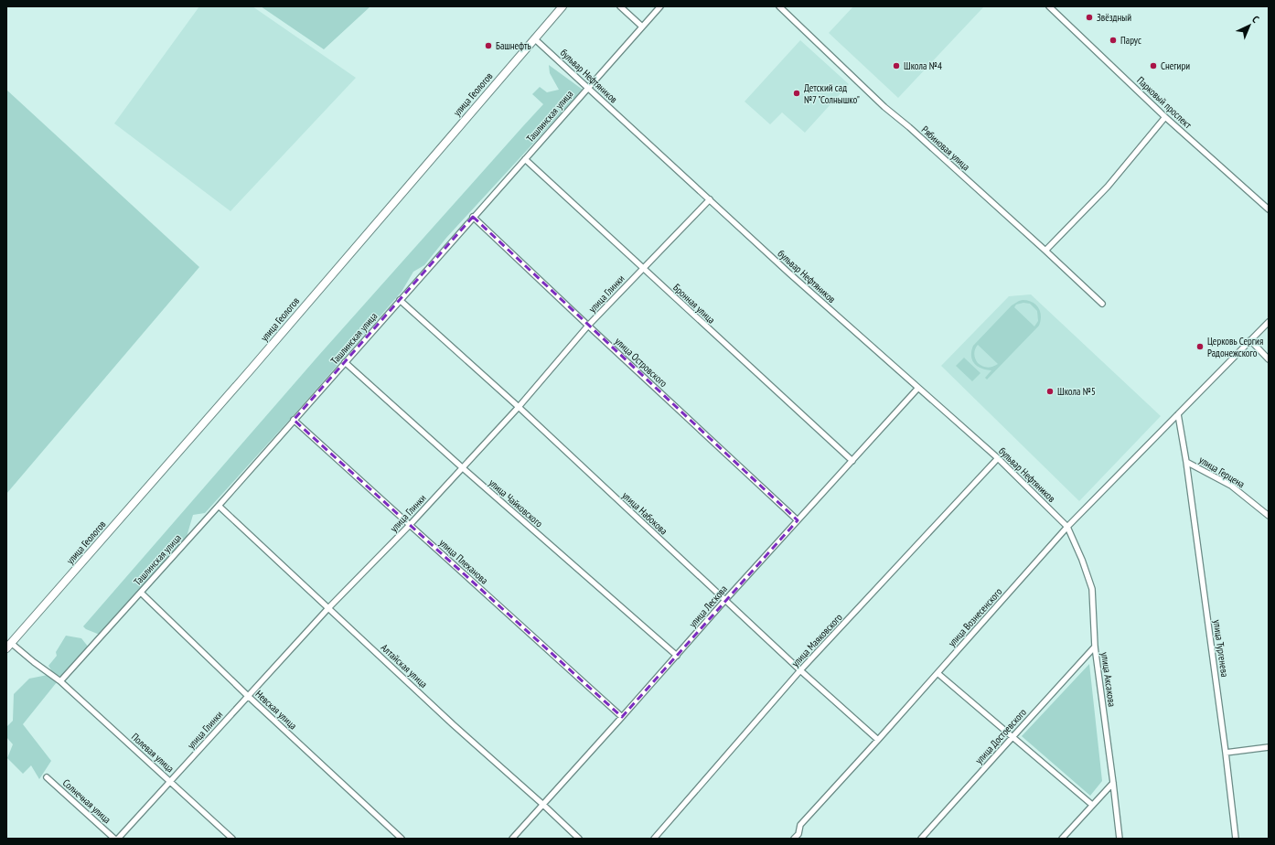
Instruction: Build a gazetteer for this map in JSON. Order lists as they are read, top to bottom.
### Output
{
  "streets": {
    "main road": ["улица Геологов"],
    "street": [
      "бульвар Нефтяников",
      "Парковый проспект",
      "Ташлинская улица",
      "Рябиновая улица",
      "улица Глинки",
      "Бронная улица",
      "улица Островского",
      "улица Герцена",
      "улица Чайковского",
      "улица Набокова",
      "улица Плеханова",
      "улица Лескова",
      "улица Вознесенского",
      "улица Маяковского",
      "улица Тургенева",
      "Алтайская улица",
      "улица Аксакова",
      "Невская улица",
      "улица Достоевского",
      "Полевая улица",
      "Солнечная улица"
    ]
  },
  "crossings": [
    ["бульвар Нефтяников", "улица Геологов"],
    ["бульвар Нефтяников", "Ташлинская улица"],
    ["бульвар Нефтяников", "улица Глинки"],
    ["бульвар Нефтяников", "улица Лескова"],
    ["бульвар Нефтяников", "улица Вознесенского"],
    ["бульвар Нефтяников", "улица Маяковского"],
    ["бульвар Нефтяников", "улица Аксакова"],
    ["улица Геологов", "Полевая улица"],
    ["Ташлинская улица", "Бронная улица"],
    ["Ташлинская улица", "улица Островского"],
    ["Ташлинская улица", "улица Чайковского"],
    ["Ташлинская улица", "улица Набокова"],
    ["Ташлинская улица", "улица Плеханова"],
    ["Ташлинская улица", "Алтайская улица"],
    ["Ташлинская улица", "Невская улица"],
    ["Ташлинская улица", "Полевая улица"],
    ["улица Глинки", "Бронная улица"],
    ["улица Глинки", "улица Островского"],
    ["улица Глинки", "улица Чайковского"],
    ["улица Глинки", "улица Набокова"],
    ["улица Глинки", "улица Плеханова"],
    ["улица Глинки", "Алтайская улица"],
    ["улица Глинки", "Невская улица"],
    ["улица Глинки", "Полевая улица"],
    ["Бронная улица", "улица Лескова"],
    ["улица Островского", "улица Лескова"],
    ["улица Герцена", "улица Вознесенского"],
    ["улица Герцена", "улица Тургенева"],
    ["улица Чайковского", "улица Лескова"],
    ["улица Набокова", "улица Лескова"],
    ["улица Набокова", "улица Вознесенского"],
    ["улица Набокова", "улица Маяковского"],
    ["улица Плеханова", "улица Лескова"],
    ["улица Лескова", "Алтайская улица"],
    ["улица Вознесенского", "улица Аксакова"],
    ["улица Аксакова", "улица Достоевского"]
  ],
  "places": [
    "Звёздный",
    "Парус",
    "Башнефть",
    "Школа №4",
    "Снегири",
    "Детский сад №7 \"Солнышко\"",
    "Церковь Сергия Радонежского",
    "Школа №5"
  ],
  "north": "top right"
}
